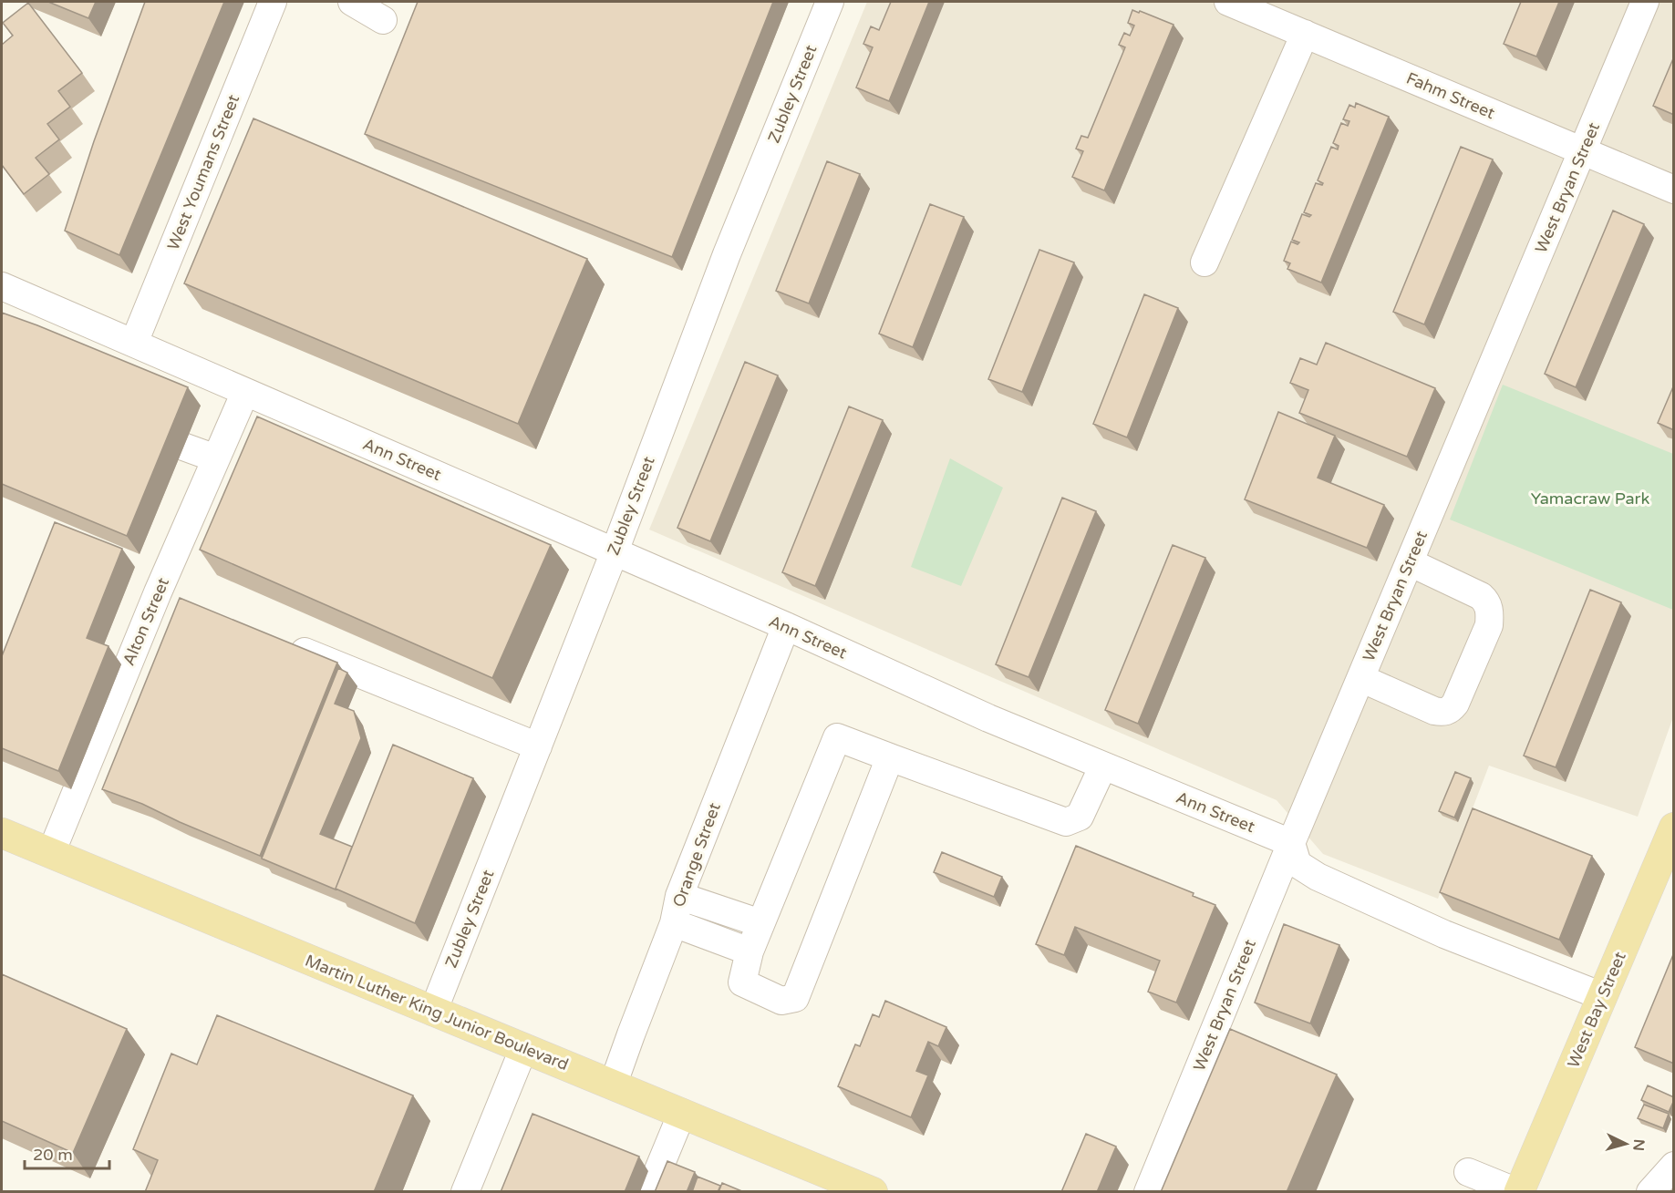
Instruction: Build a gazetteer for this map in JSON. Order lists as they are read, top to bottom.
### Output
{
  "streets": {
    "main road": ["West Bay Street", "Martin Luther King Junior Boulevard"],
    "street": [
      "Zubley Street",
      "Fahm Street",
      "West Youmans Street",
      "West Bryan Street",
      "Ann Street",
      "Alton Street",
      "Orange Street"
    ]
  },
  "crossings": [
    ["Zubley Street", "Ann Street"],
    ["Zubley Street", "Martin Luther King Junior Boulevard"],
    ["Fahm Street", "West Bryan Street"],
    ["West Youmans Street", "Ann Street"],
    ["West Bryan Street", "Ann Street"],
    ["Ann Street", "Alton Street"],
    ["Ann Street", "Orange Street"],
    ["Alton Street", "Martin Luther King Junior Boulevard"],
    ["Orange Street", "Martin Luther King Junior Boulevard"]
  ],
  "parks": ["Yamacraw Park"],
  "scale_bar": "20 m",
  "north": "right"
}
